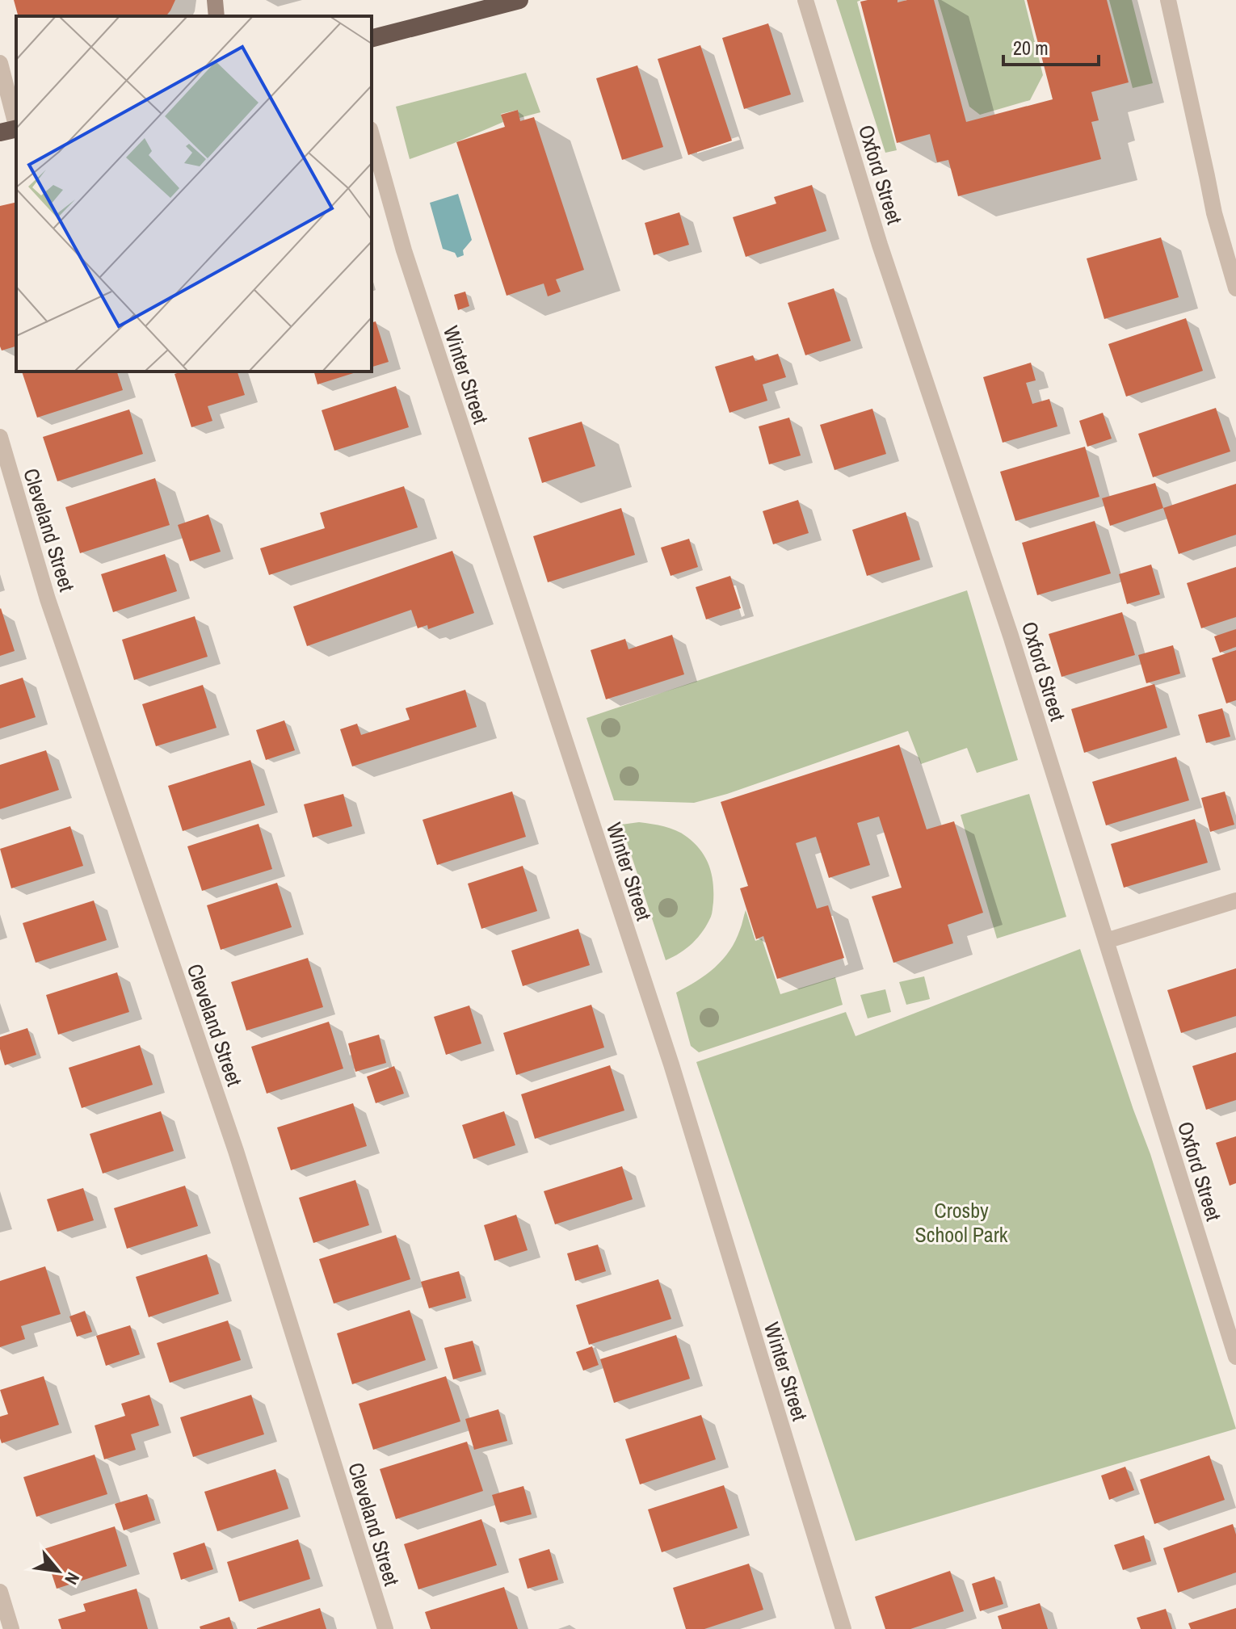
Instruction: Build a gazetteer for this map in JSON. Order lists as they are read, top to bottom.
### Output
{
  "streets": {
    "street": ["Oxford Street", "Winter Street", "Cleveland Street"]
  },
  "parks": ["Crosby School Park"],
  "scale_bar": "20 m",
  "north": "bottom right"
}
